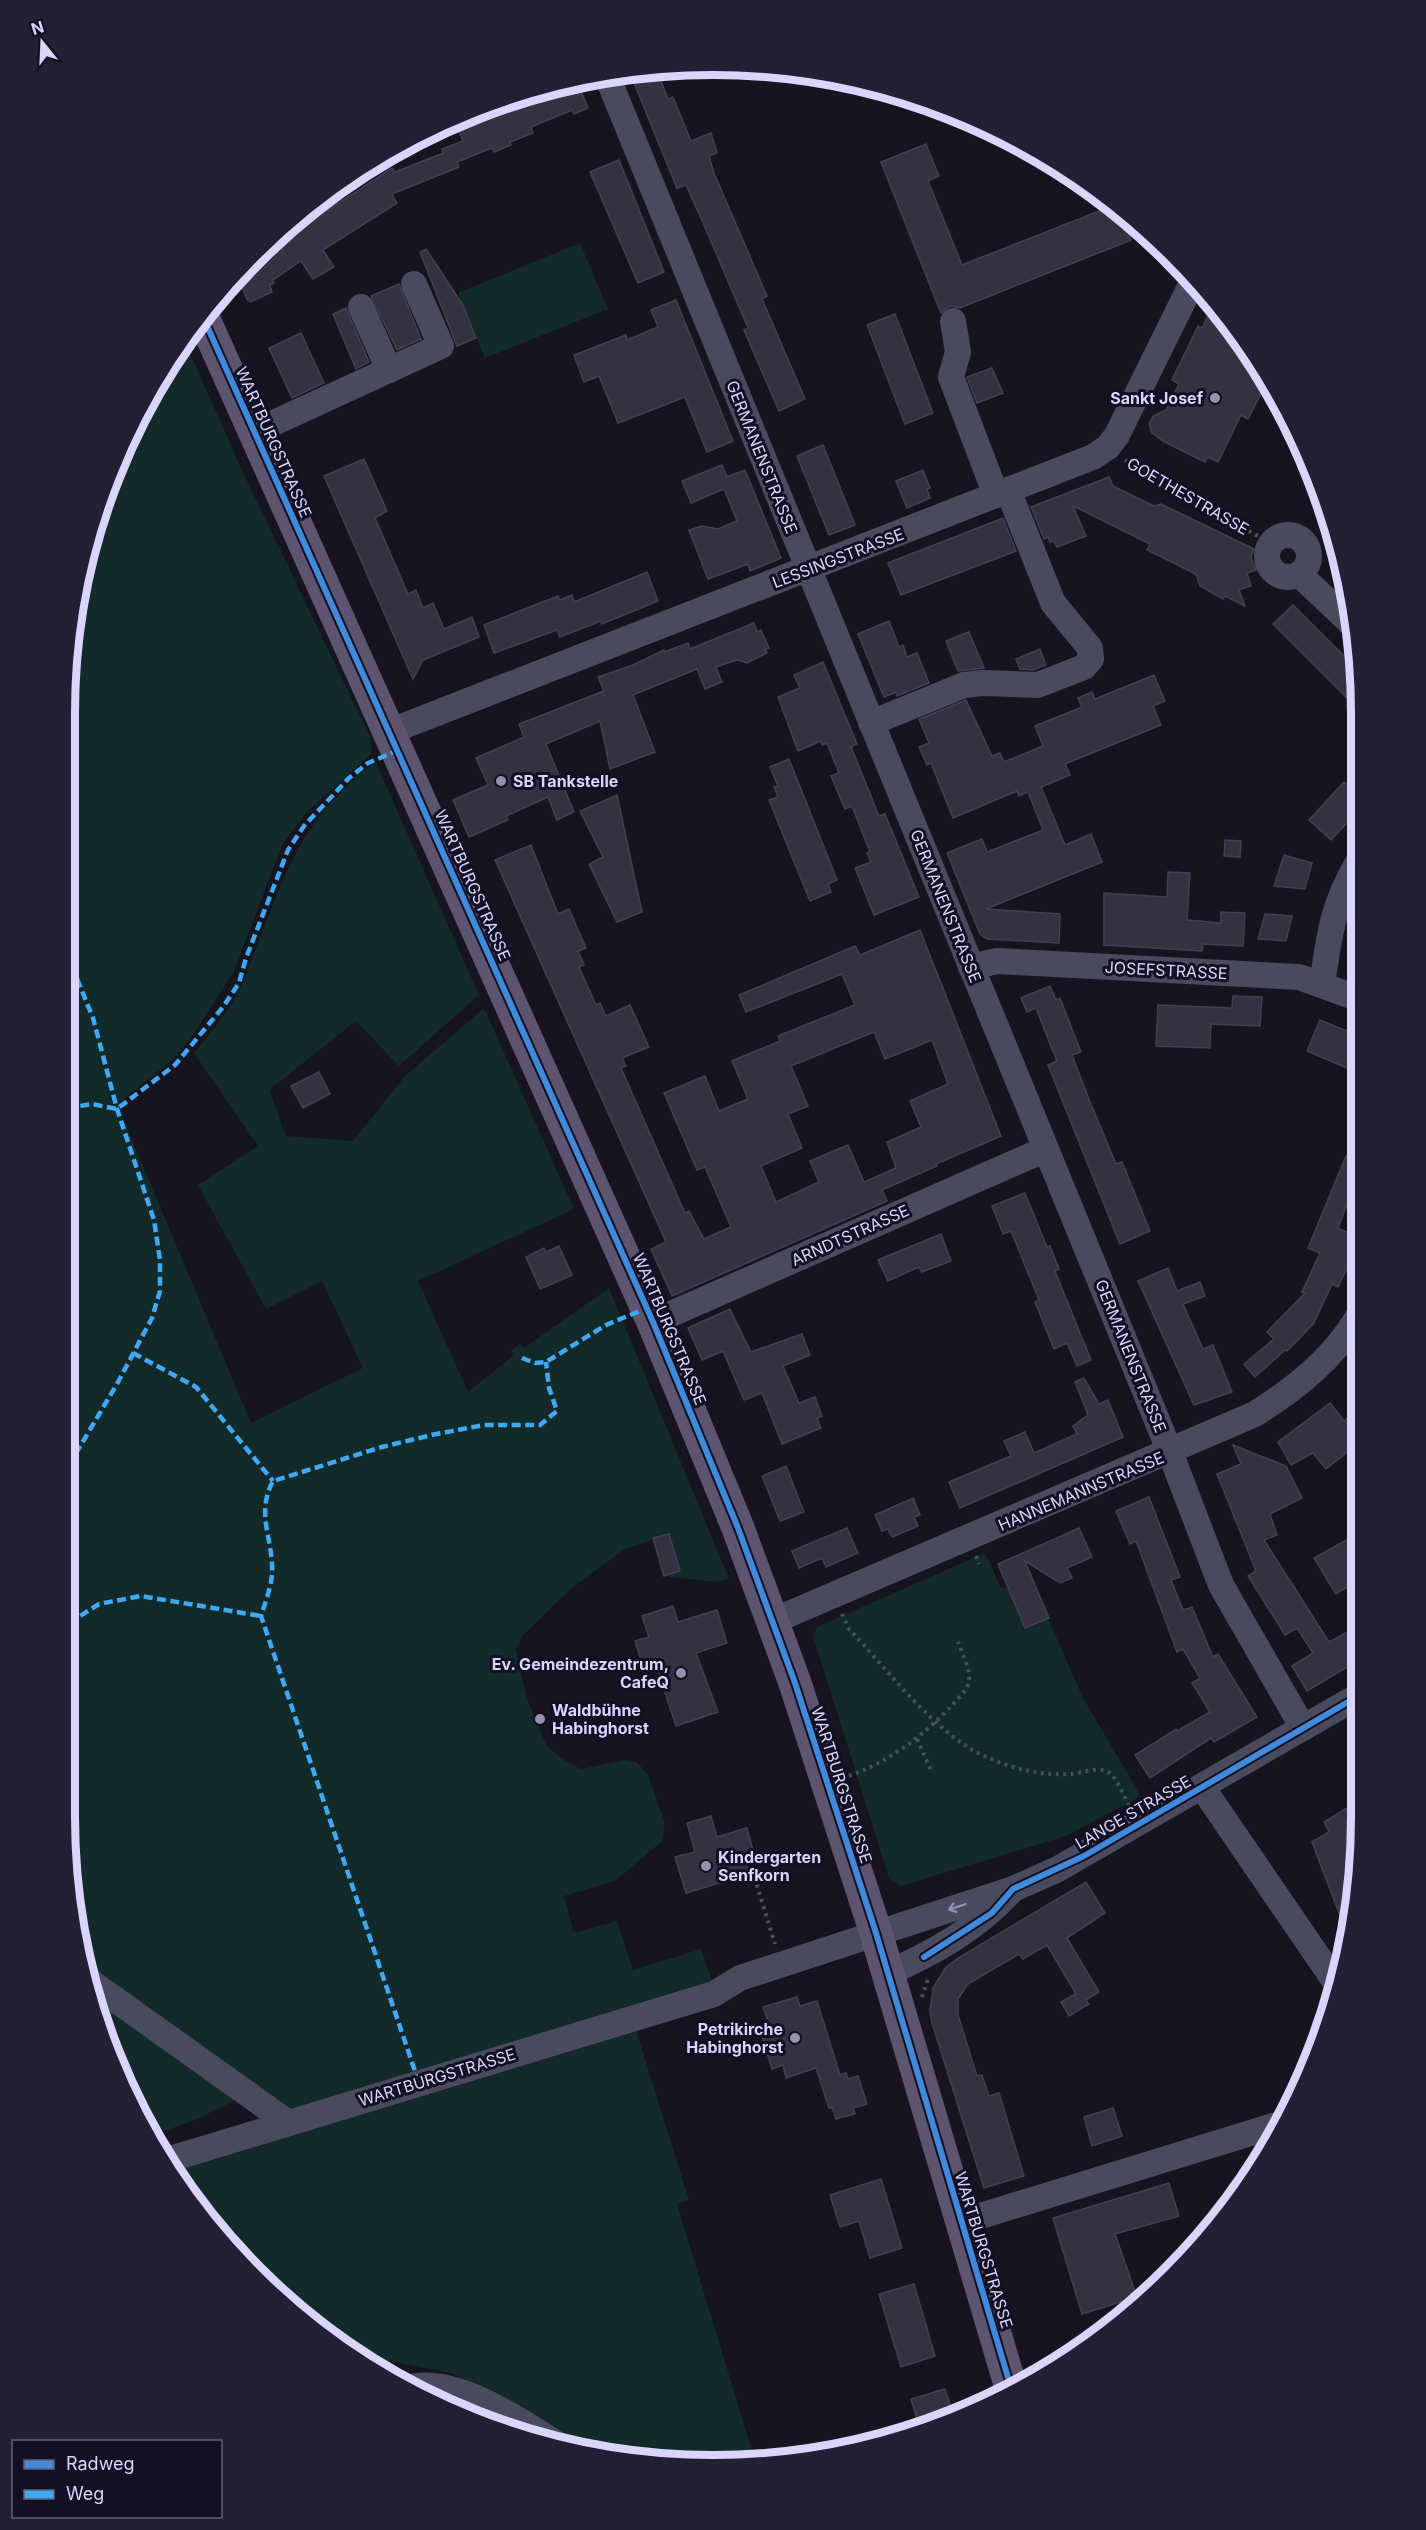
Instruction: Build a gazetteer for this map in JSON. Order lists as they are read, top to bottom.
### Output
{
  "streets": {
    "main road": ["WARTBURGSTRASSE"],
    "street": [
      "GERMANENSTRASSE",
      "LESSINGSTRASSE",
      "JOSEFSTRASSE",
      "ARNDTSTRASSE",
      "HANNEMANNSTRASSE",
      "LANGE STRASSE"
    ],
    "path": ["GOETHESTRASSE"]
  },
  "crossings": [
    ["WARTBURGSTRASSE", "LESSINGSTRASSE"],
    ["WARTBURGSTRASSE", "ARNDTSTRASSE"],
    ["WARTBURGSTRASSE", "HANNEMANNSTRASSE"],
    ["WARTBURGSTRASSE", "LANGE STRASSE"],
    ["GERMANENSTRASSE", "LESSINGSTRASSE"],
    ["GERMANENSTRASSE", "JOSEFSTRASSE"],
    ["GERMANENSTRASSE", "ARNDTSTRASSE"],
    ["GERMANENSTRASSE", "HANNEMANNSTRASSE"],
    ["GERMANENSTRASSE", "LANGE STRASSE"],
    ["GOETHESTRASSE", "LESSINGSTRASSE"]
  ],
  "places": [
    "Sankt Josef",
    "SB Tankstelle",
    "Ev. Gemeindezentrum, CafeQ",
    "Waldbühne Habinghorst",
    "Kindergarten Senfkorn",
    "Petrikirche Habinghorst"
  ],
  "legend": ["Radweg", "Weg"],
  "north": "top"
}
